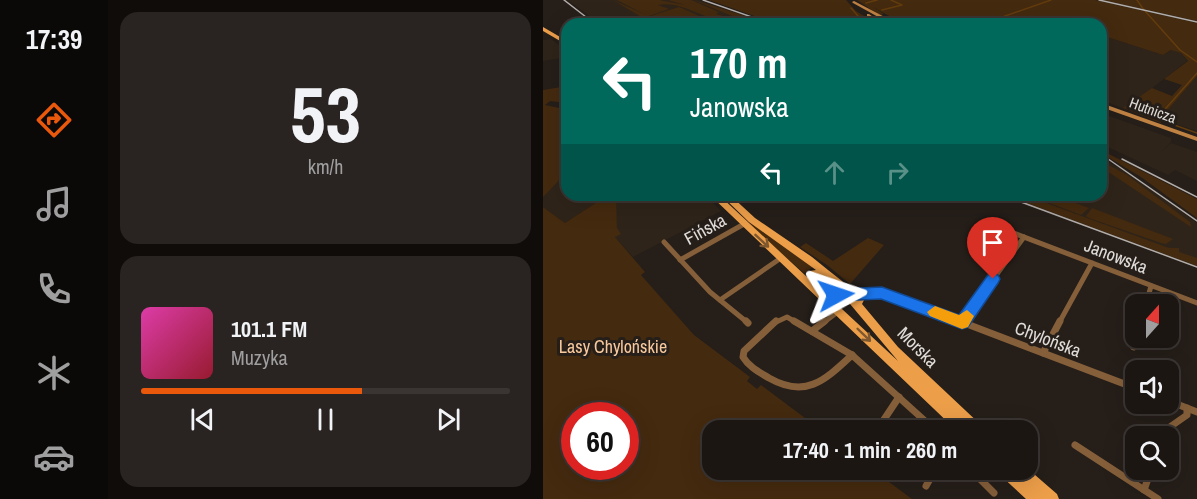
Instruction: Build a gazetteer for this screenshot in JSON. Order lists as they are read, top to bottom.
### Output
{
  "streets": {
    "main road": ["Hutnicza", "Morska"],
    "street": ["Fińska", "Janowska", "Chylońska"]
  },
  "crossings": [
    ["Fińska", "Morska"],
    ["Chylońska", "Morska"]
  ],
  "parks": ["Lasy Chylońskie"],
  "north": "top",
  "page": {
    "tabs": "17:39",
    "tile": ["53", "km/h"],
    "turn": ["170 m", "Janowska"],
    "song": ["101.1 FM", "Muzyka"],
    "limit": "60",
    "trip": "17:40 · 1 min · 260 m"
  }
}
